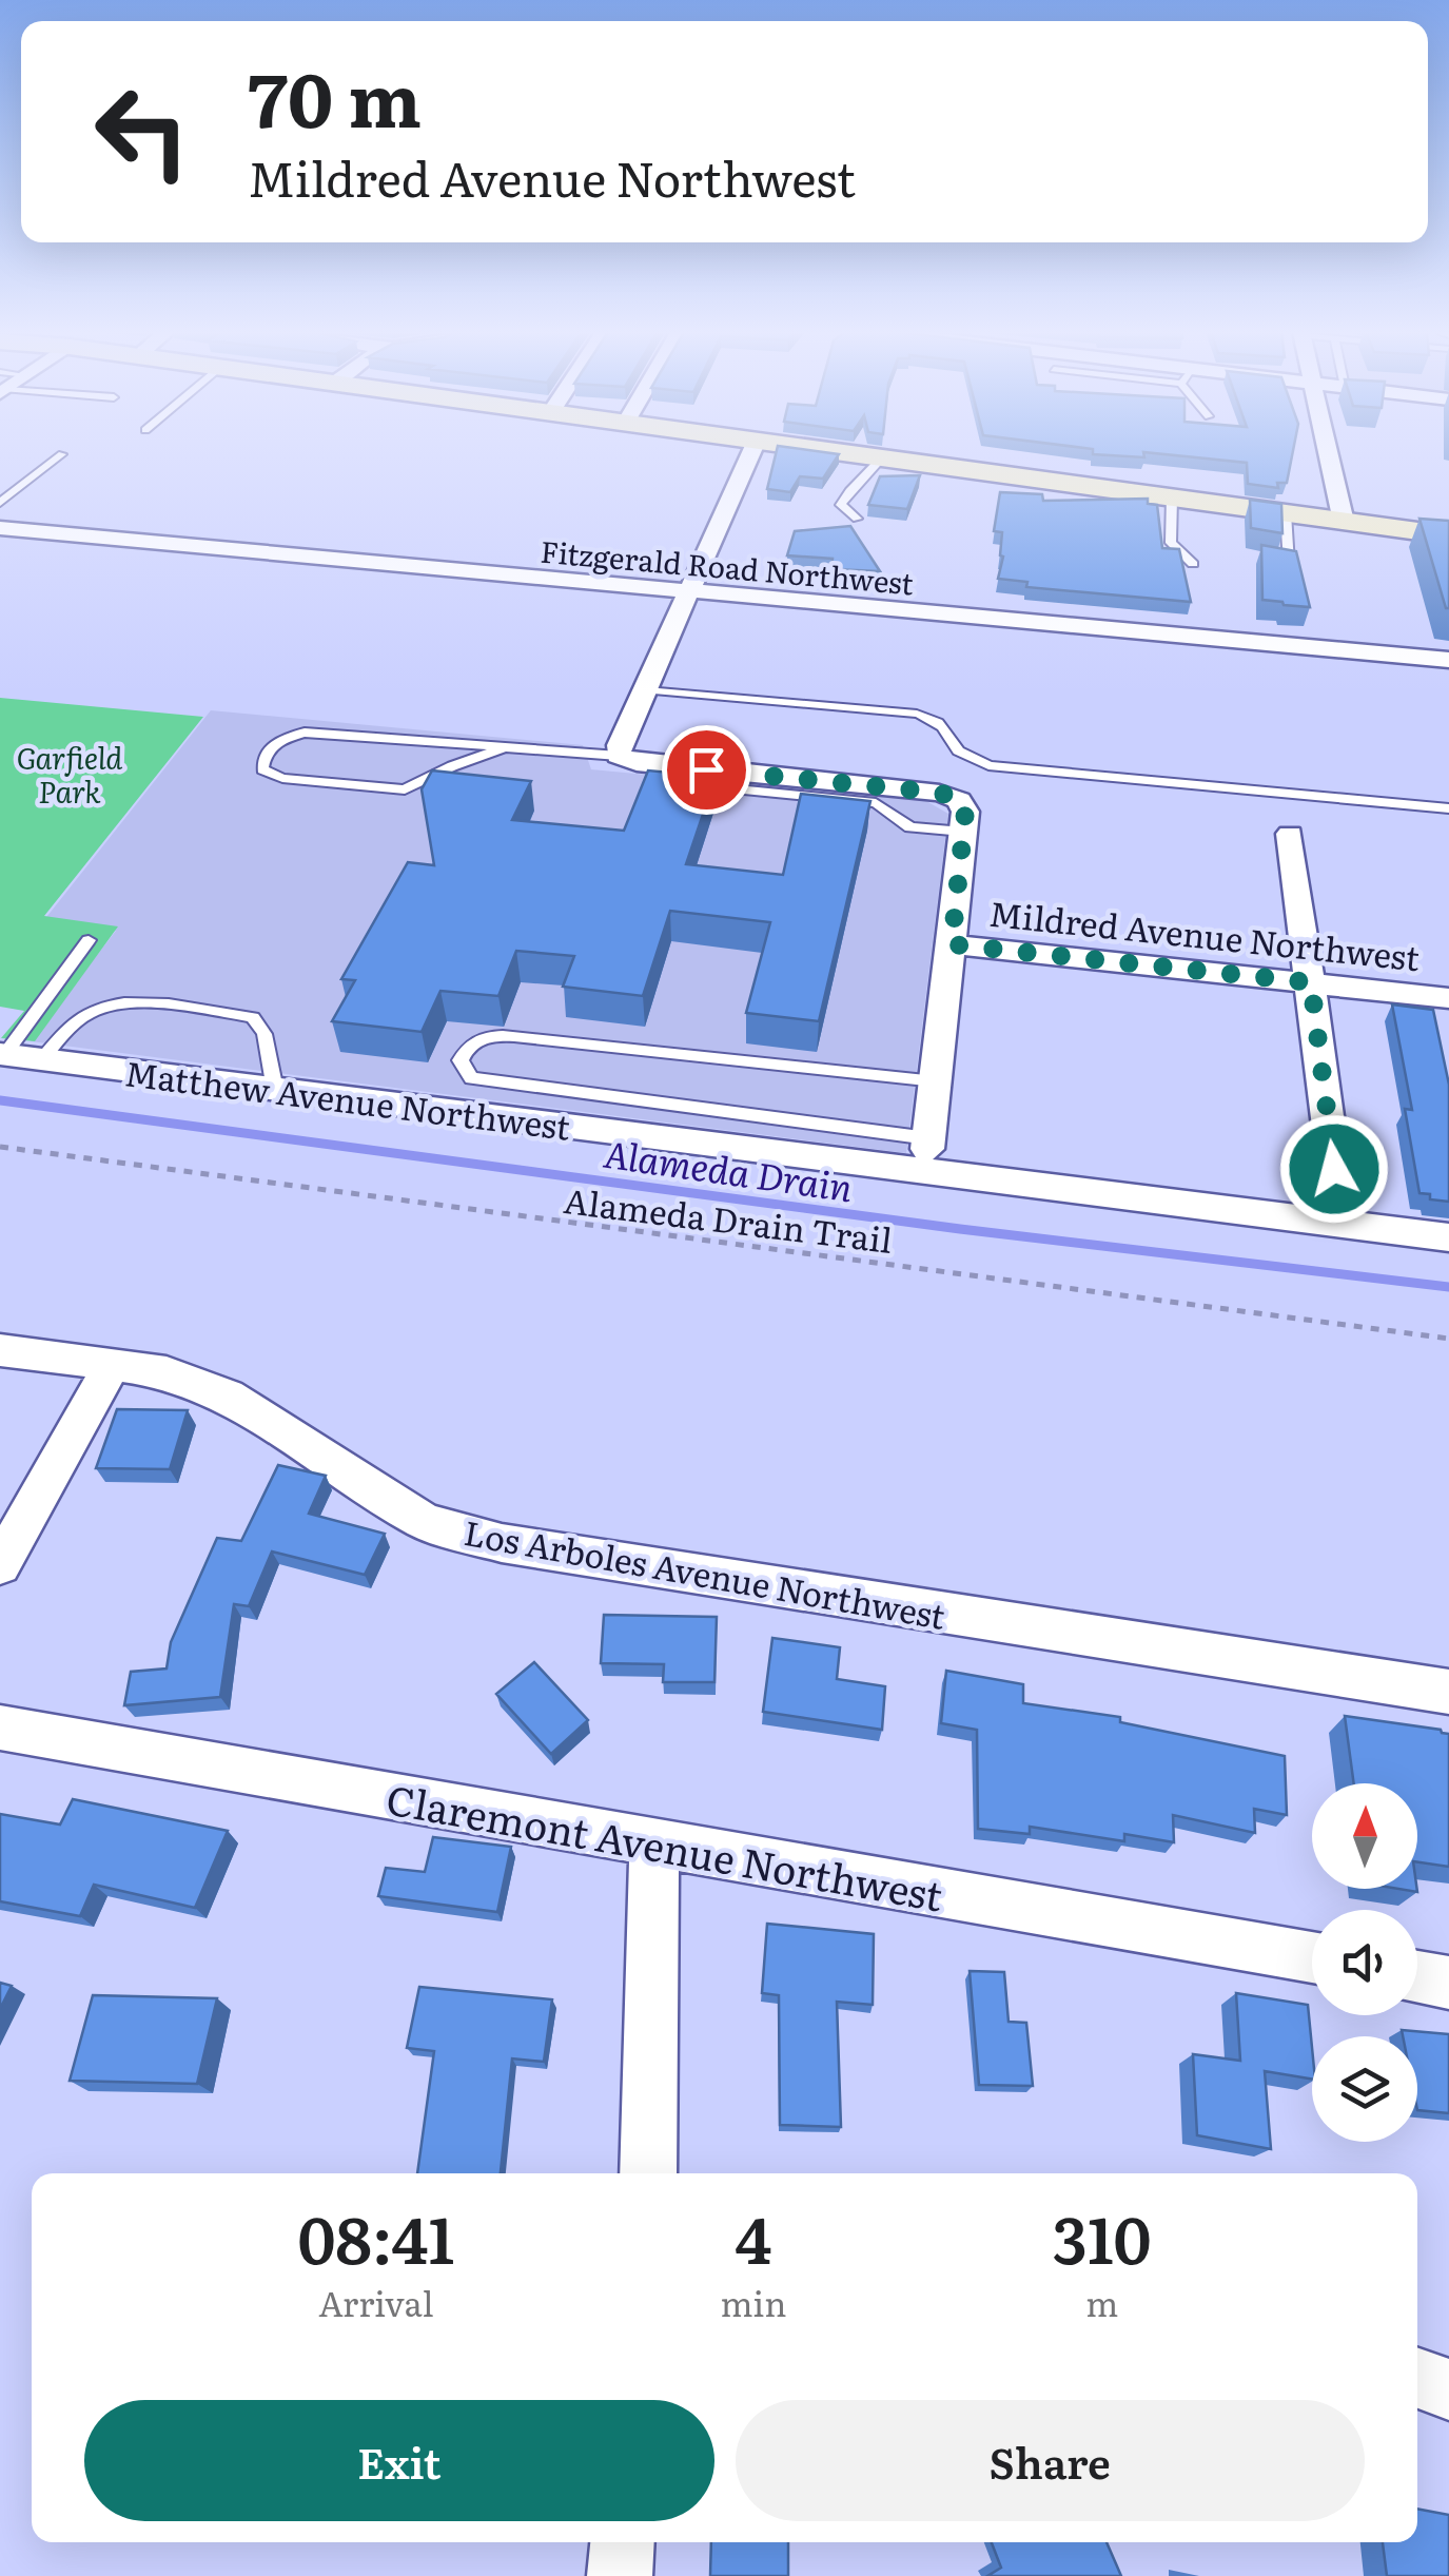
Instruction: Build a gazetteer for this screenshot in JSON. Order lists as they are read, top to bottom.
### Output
{
  "streets": {
    "street": [
      "Fitzgerald Road Northwest",
      "Mildred Avenue Northwest",
      "Matthew Avenue Northwest",
      "Los Arboles Avenue Northwest",
      "Claremont Avenue Northwest"
    ],
    "path": ["Alameda Drain Trail"]
  },
  "water": ["Alameda Drain"],
  "parks": ["Garfield Park"],
  "north": "top",
  "page": {
    "turn": ["70 m", "Mildred Avenue Northwest"],
    "eta": [
      "08:41",
      "Arrival",
      "4",
      "min",
      "310",
      "m"
    ],
    "buttons": ["Exit", "Share"]
  }
}
